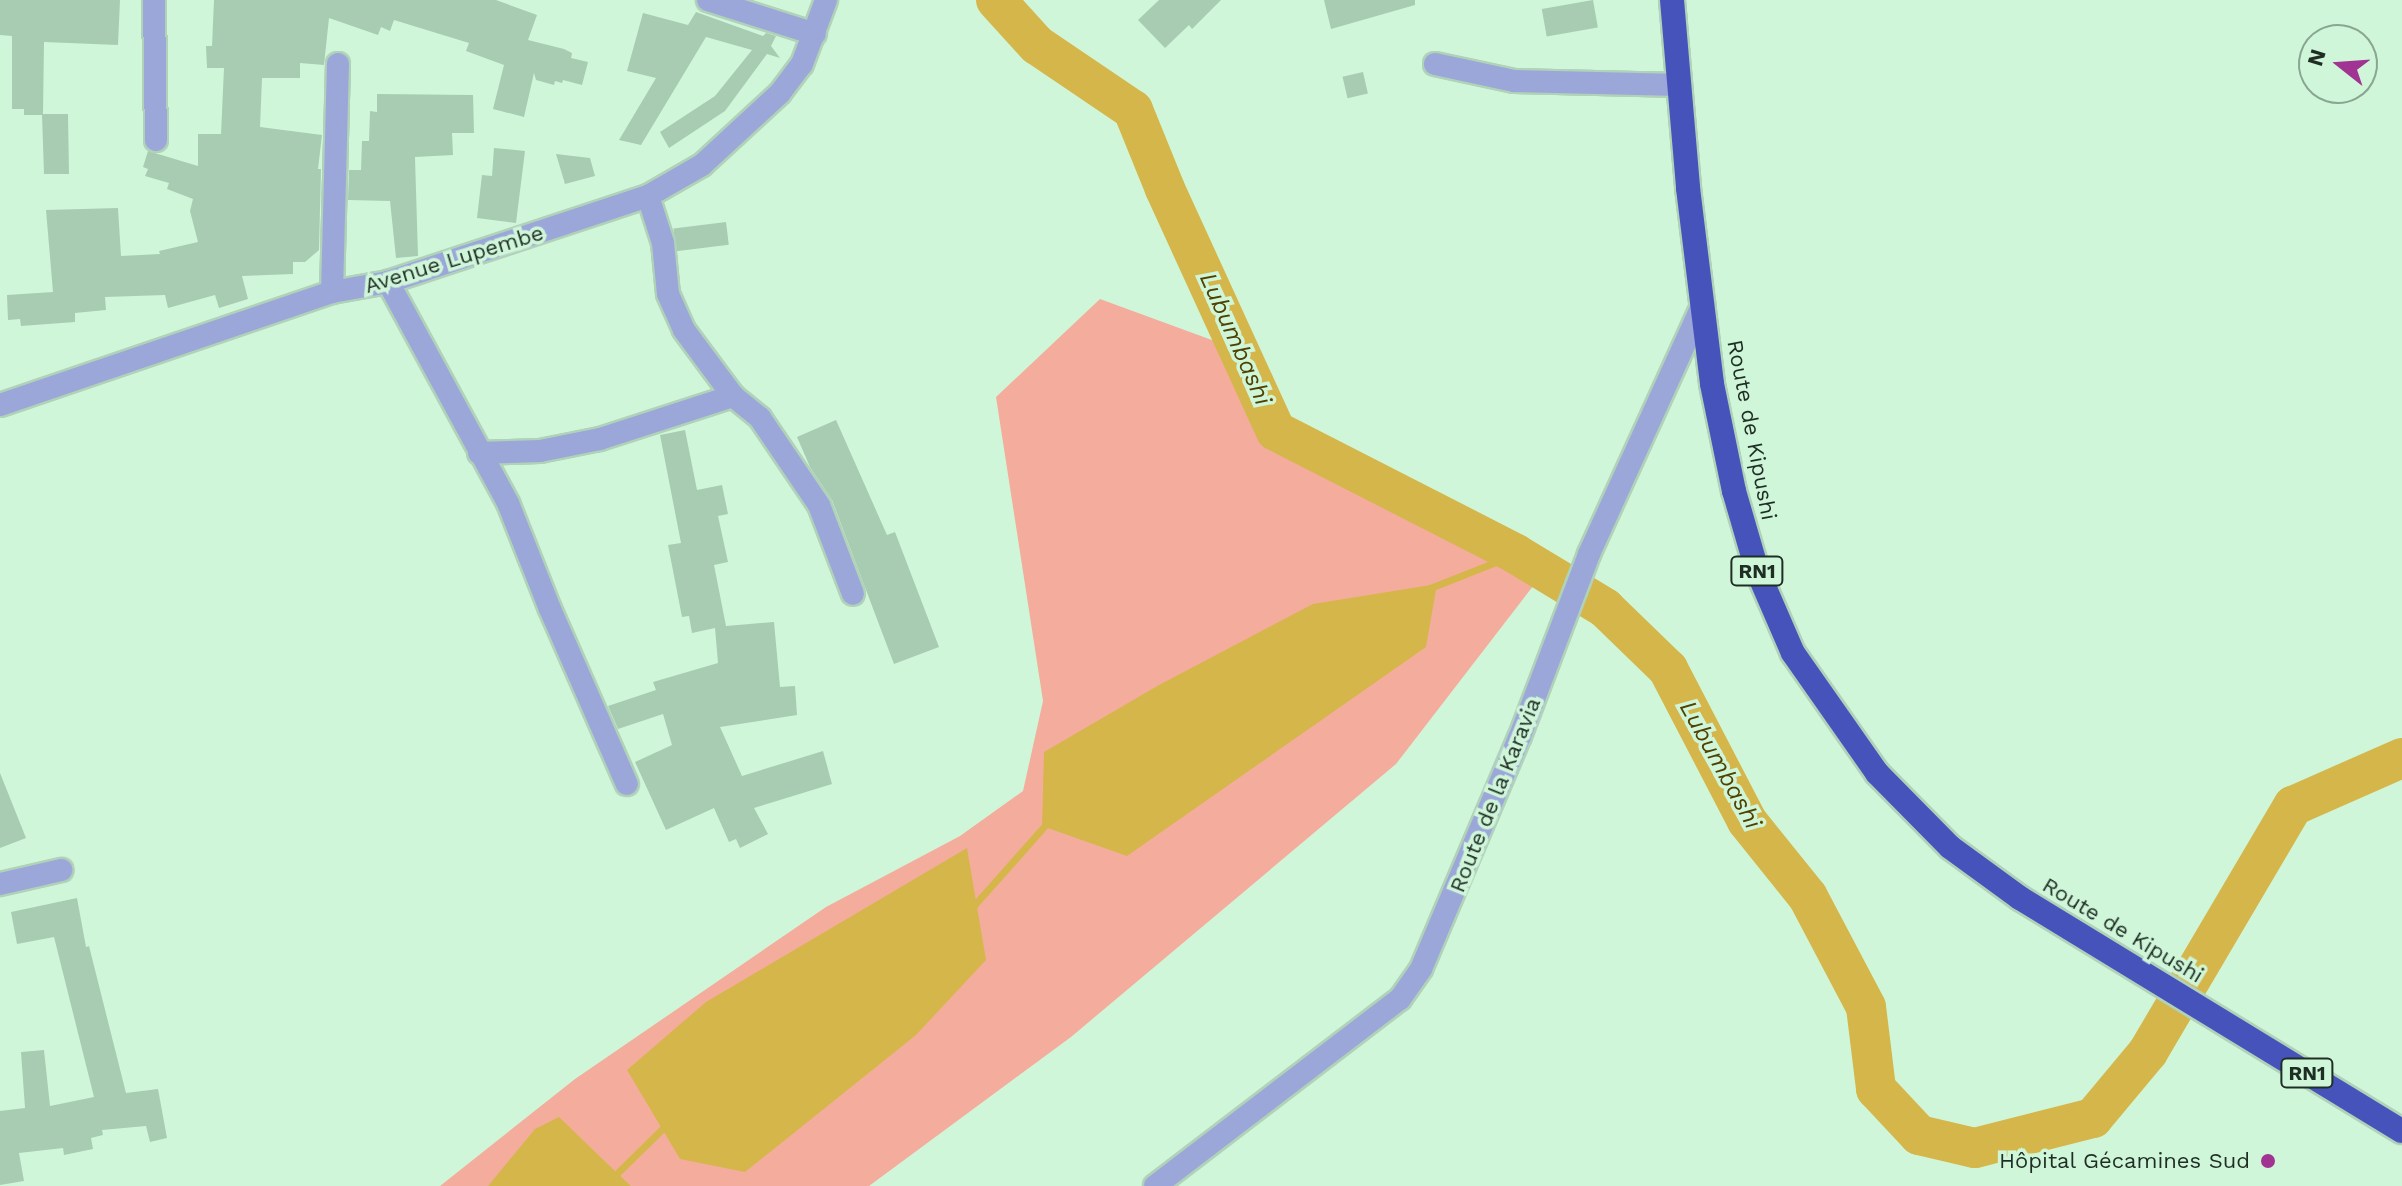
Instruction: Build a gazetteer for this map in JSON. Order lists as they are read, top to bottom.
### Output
{
  "streets": {
    "highway": ["Route de Kipushi", "RN1"],
    "street": ["Avenue Lupembe", "Route de la Karavia"]
  },
  "crossings": [
    ["Route de Kipushi", "Route de la Karavia"]
  ],
  "water": ["Lubumbashi"],
  "places": ["Hôpital Gécamines Sud"],
  "north": "left"
}
